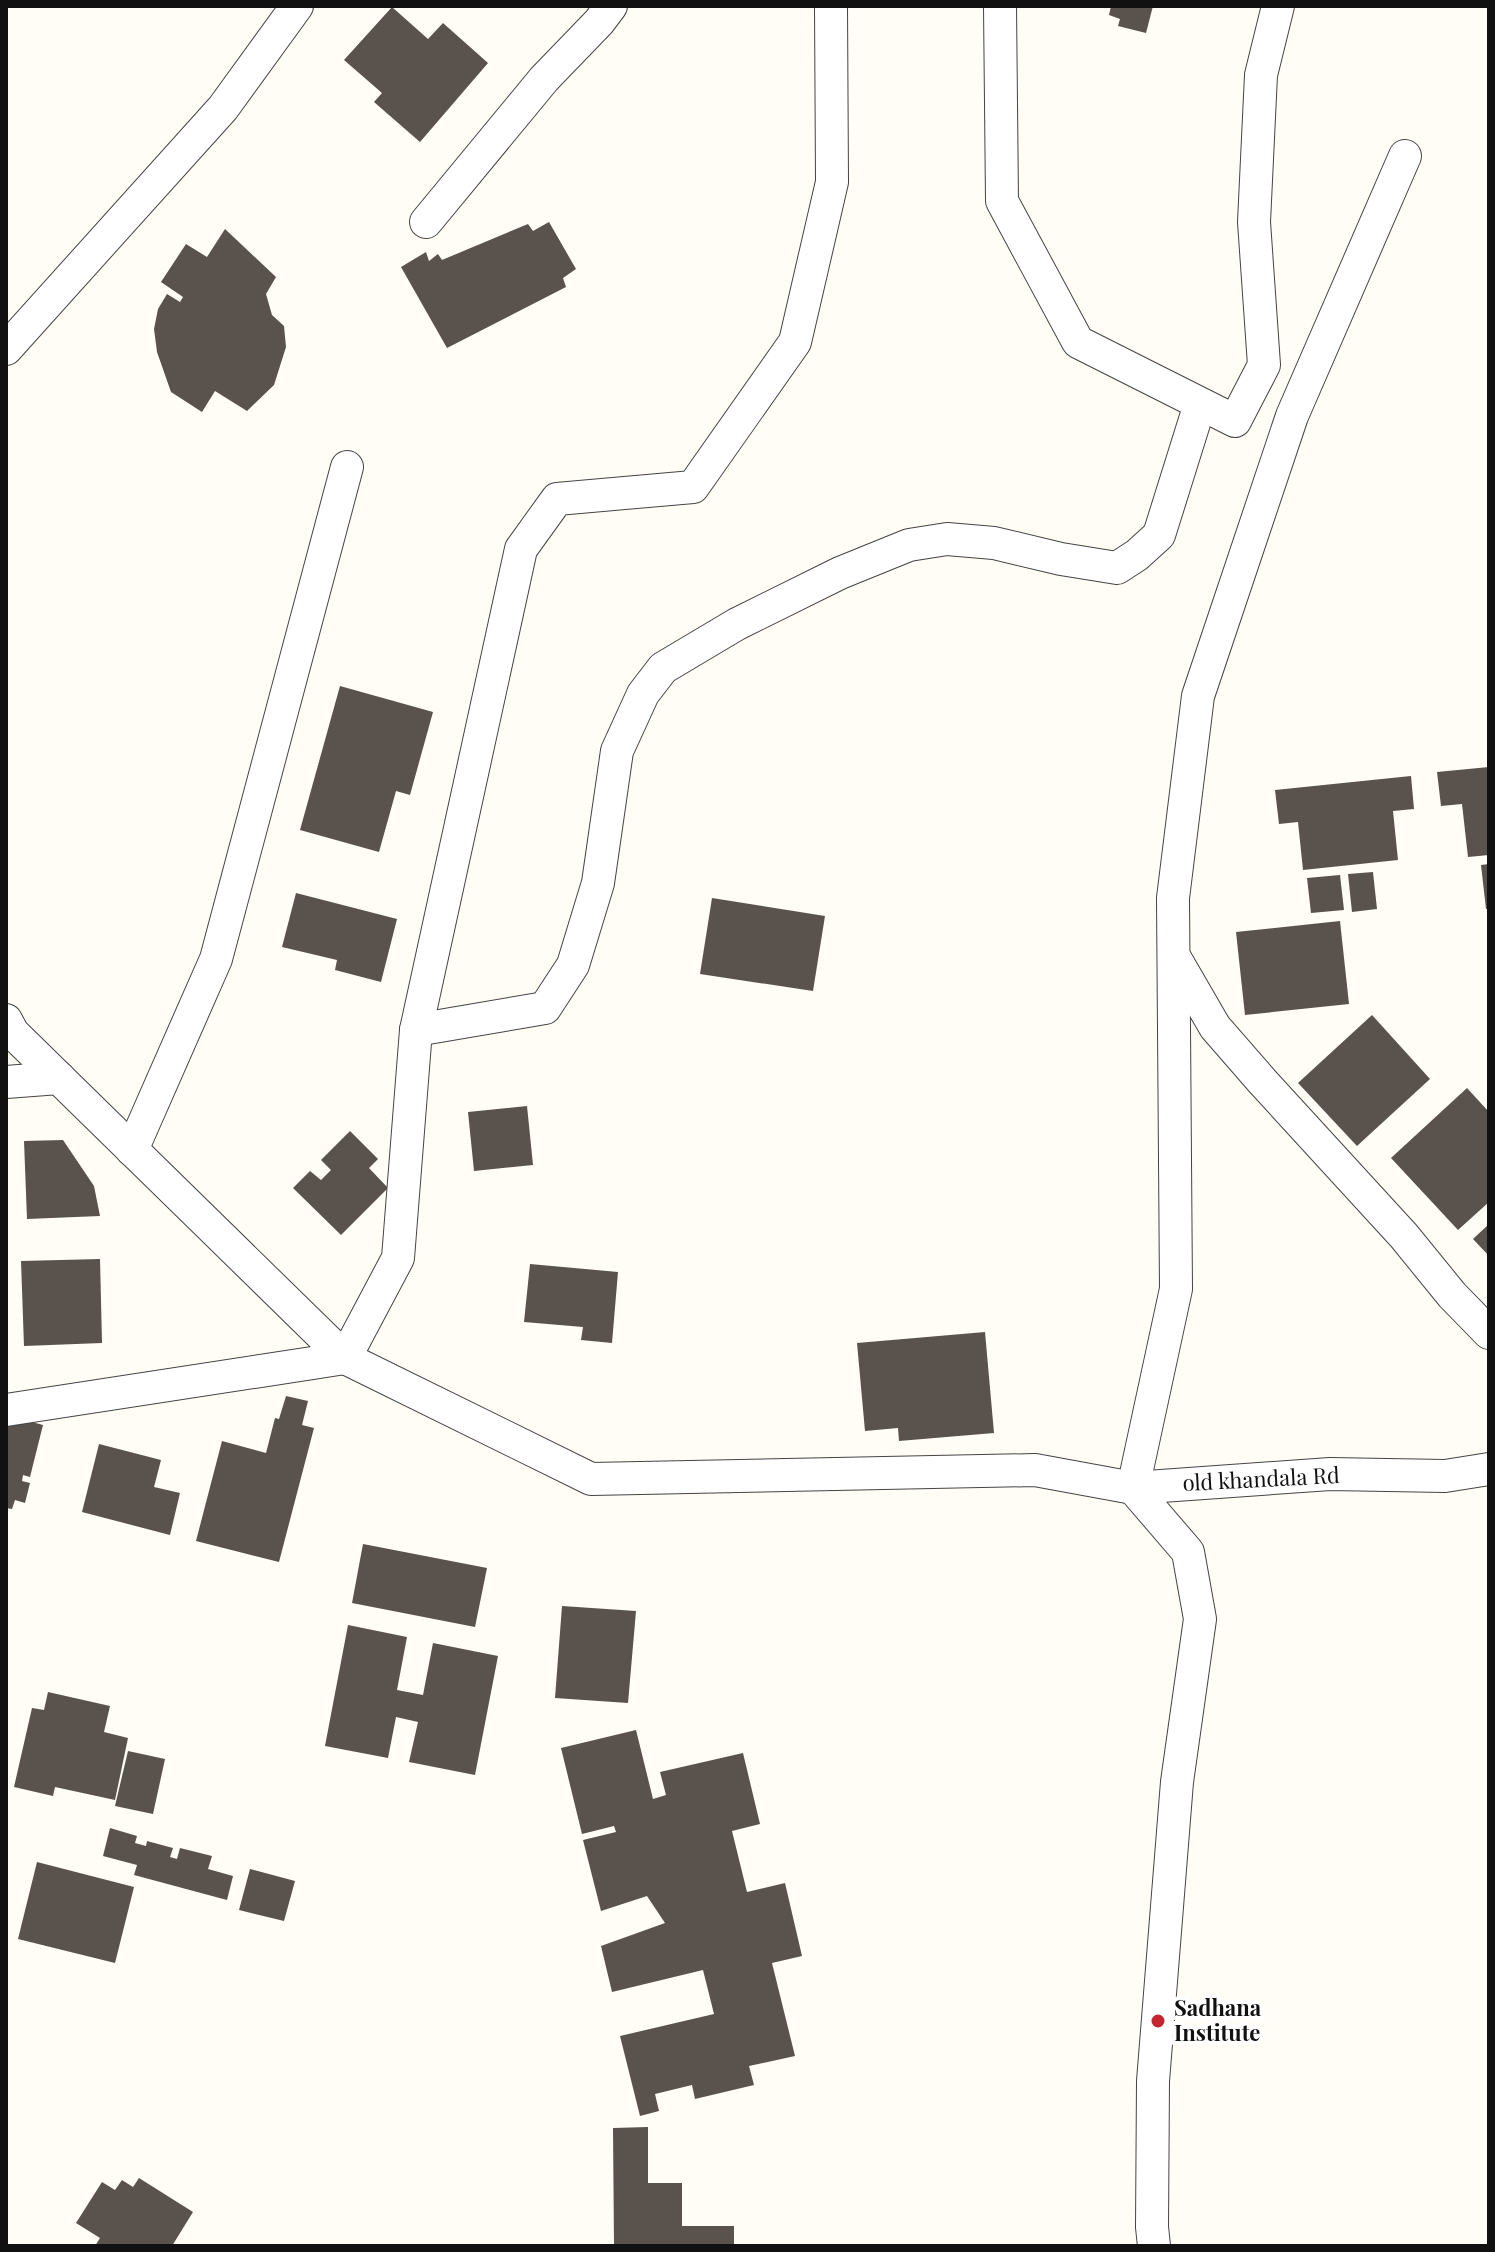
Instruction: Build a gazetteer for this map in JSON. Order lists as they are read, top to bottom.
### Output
{
  "streets": {
    "street": ["old khandala Rd"]
  },
  "places": ["Sadhana Institute"]
}
